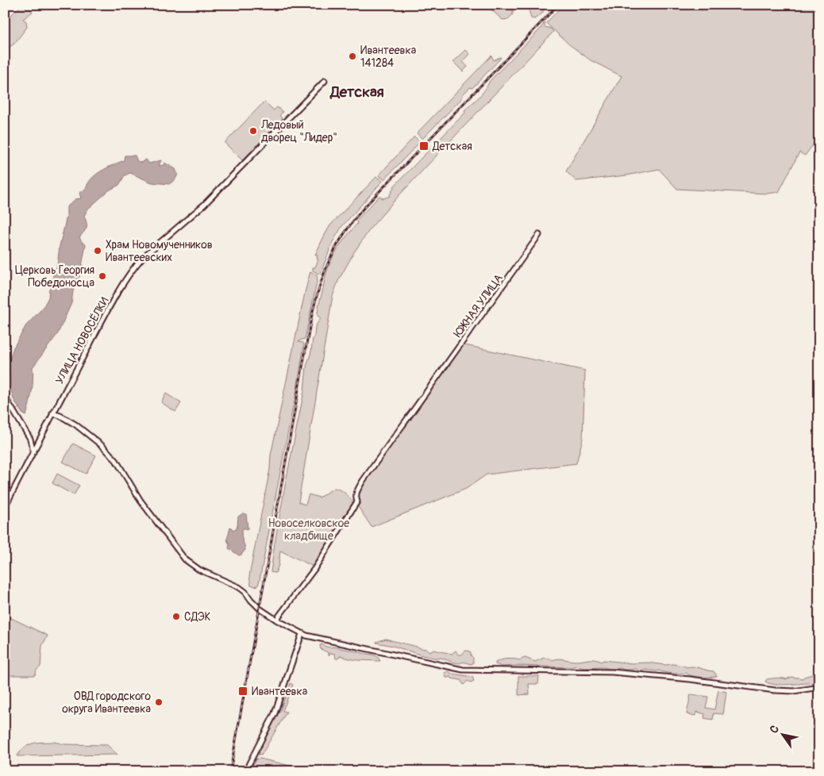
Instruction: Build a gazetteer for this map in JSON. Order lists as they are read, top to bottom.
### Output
{
  "streets": {
    "street": ["ЮЖНАЯ УЛИЦА", "УЛИЦА НОВОСЁЛКИ"]
  },
  "districts": ["Детская"],
  "parks": ["Новоселковское кладбище"],
  "places": {
    "other": [
      "Ивантеевка 141284",
      "Ледовый дворец \"Лидер\"",
      "Храм Новомученников Ивантеевских",
      "Церковь Георгия Победоносца",
      "СДЭК",
      "ОВД городского округа Ивантеевка"
    ],
    "transit": ["Детская", "Ивантеевка"]
  },
  "north": "top left"
}
